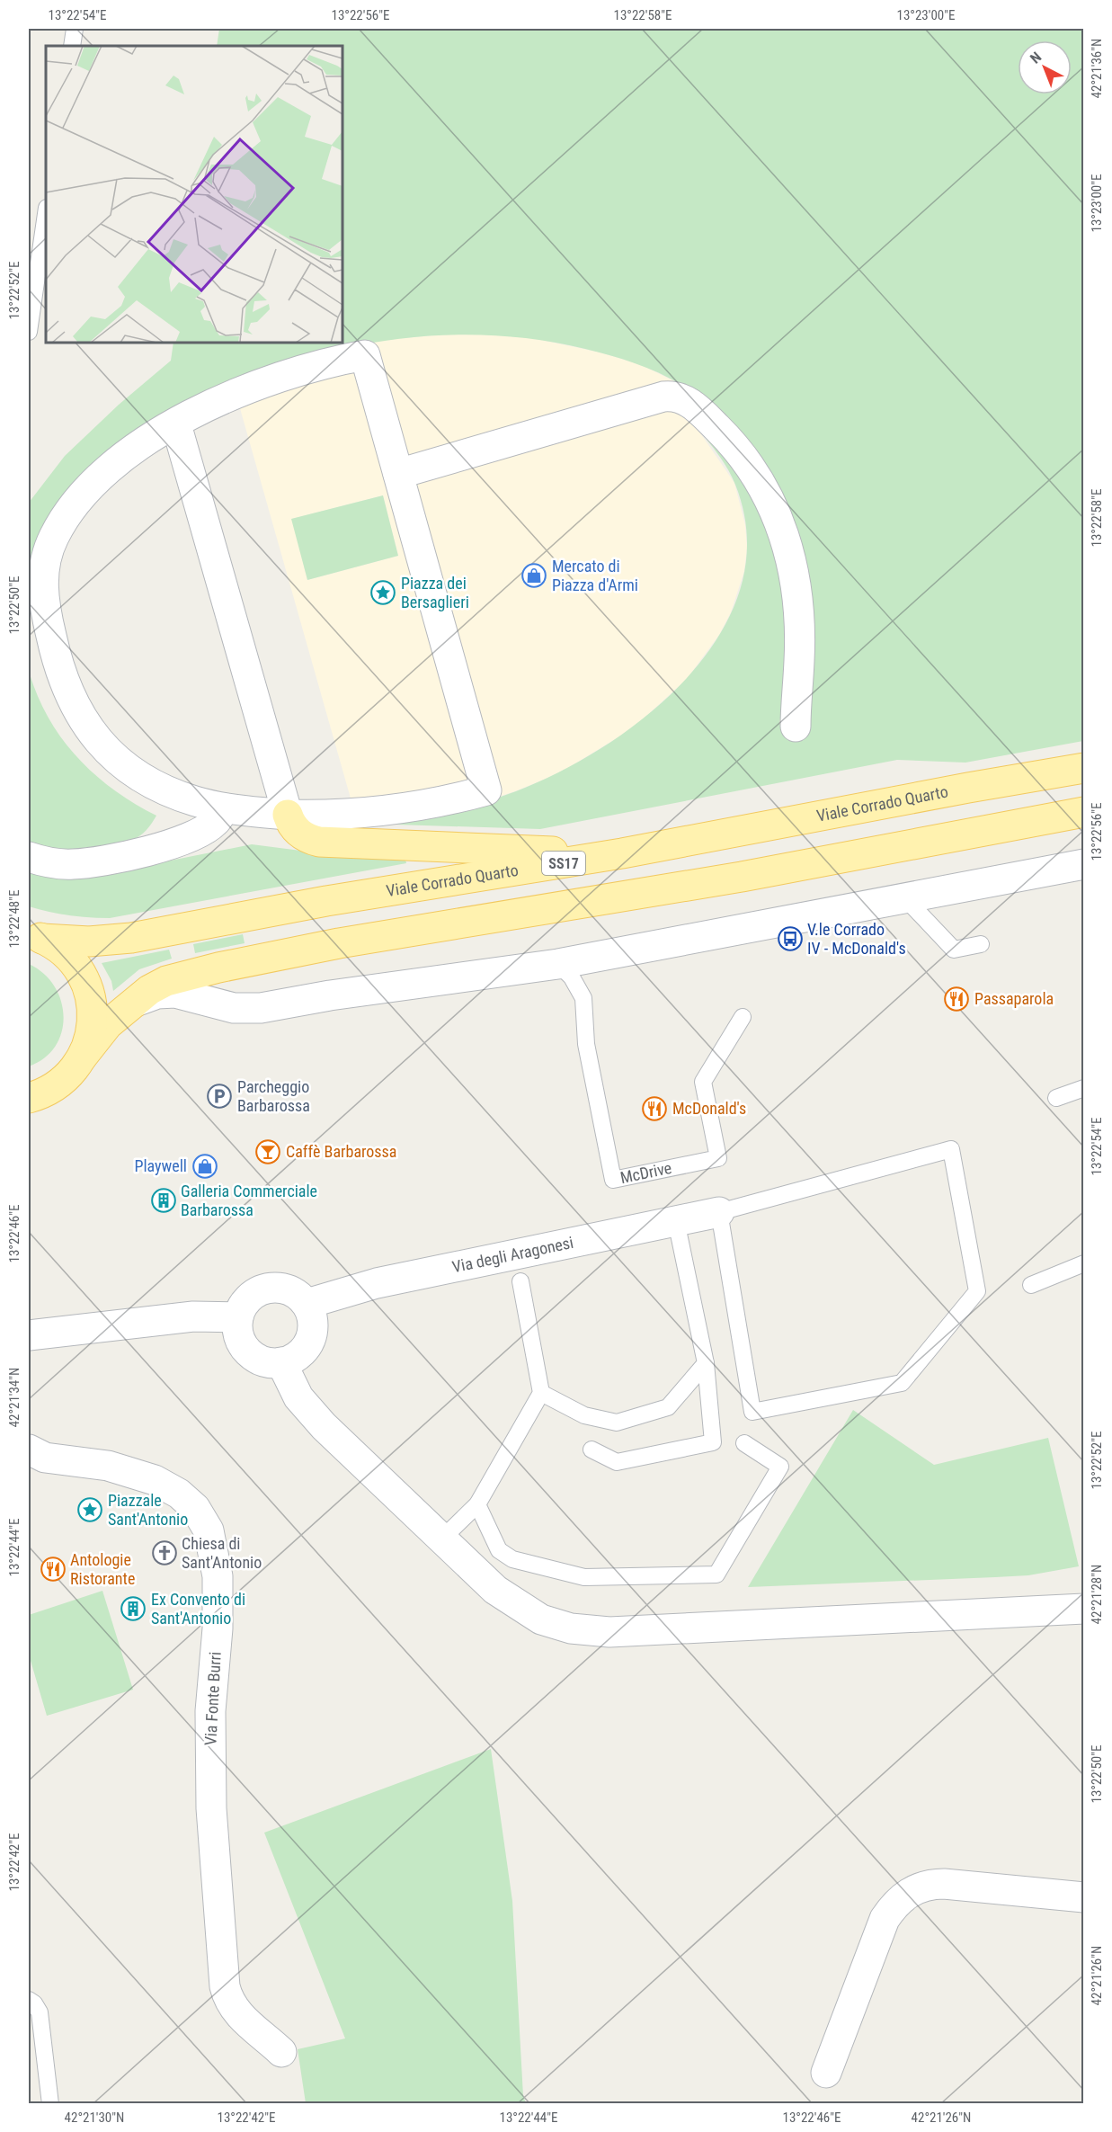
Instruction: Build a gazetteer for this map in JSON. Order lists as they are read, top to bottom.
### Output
{
  "streets": {
    "main road": ["Viale Corrado Quarto", "SS17"],
    "street": ["Via degli Aragonesi", "Via Fonte Burri"],
    "lane": ["McDrive"]
  },
  "places": {
    "shop": ["Mercato di Piazza d'Armi", "Playwell"],
    "place": ["Piazza dei Bersaglieri", "Piazzale Sant'Antonio"],
    "bus stop": ["V.le Corrado IV - McDonald's"],
    "restaurant": ["Passaparola", "McDonald's", "Antologie Ristorante"],
    "parking": ["Parcheggio Barbarossa"],
    "bar": ["Caffè Barbarossa"],
    "building": ["Galleria Commerciale Barbarossa", "Ex Convento di Sant'Antonio"],
    "church": ["Chiesa di Sant'Antonio"]
  },
  "north": "top left",
  "coordinates": [
    "13°22'54\"E",
    "13°22'56\"E",
    "13°22'58\"E",
    "13°23'00\"E",
    "42°21'36\"N",
    "13°22'52\"E",
    "13°22'50\"E",
    "13°22'48\"E",
    "13°22'46\"E",
    "42°21'34\"N",
    "13°22'44\"E",
    "42°21'28\"N",
    "13°22'42\"E",
    "42°21'26\"N",
    "42°21'30\"N"
  ]
}
